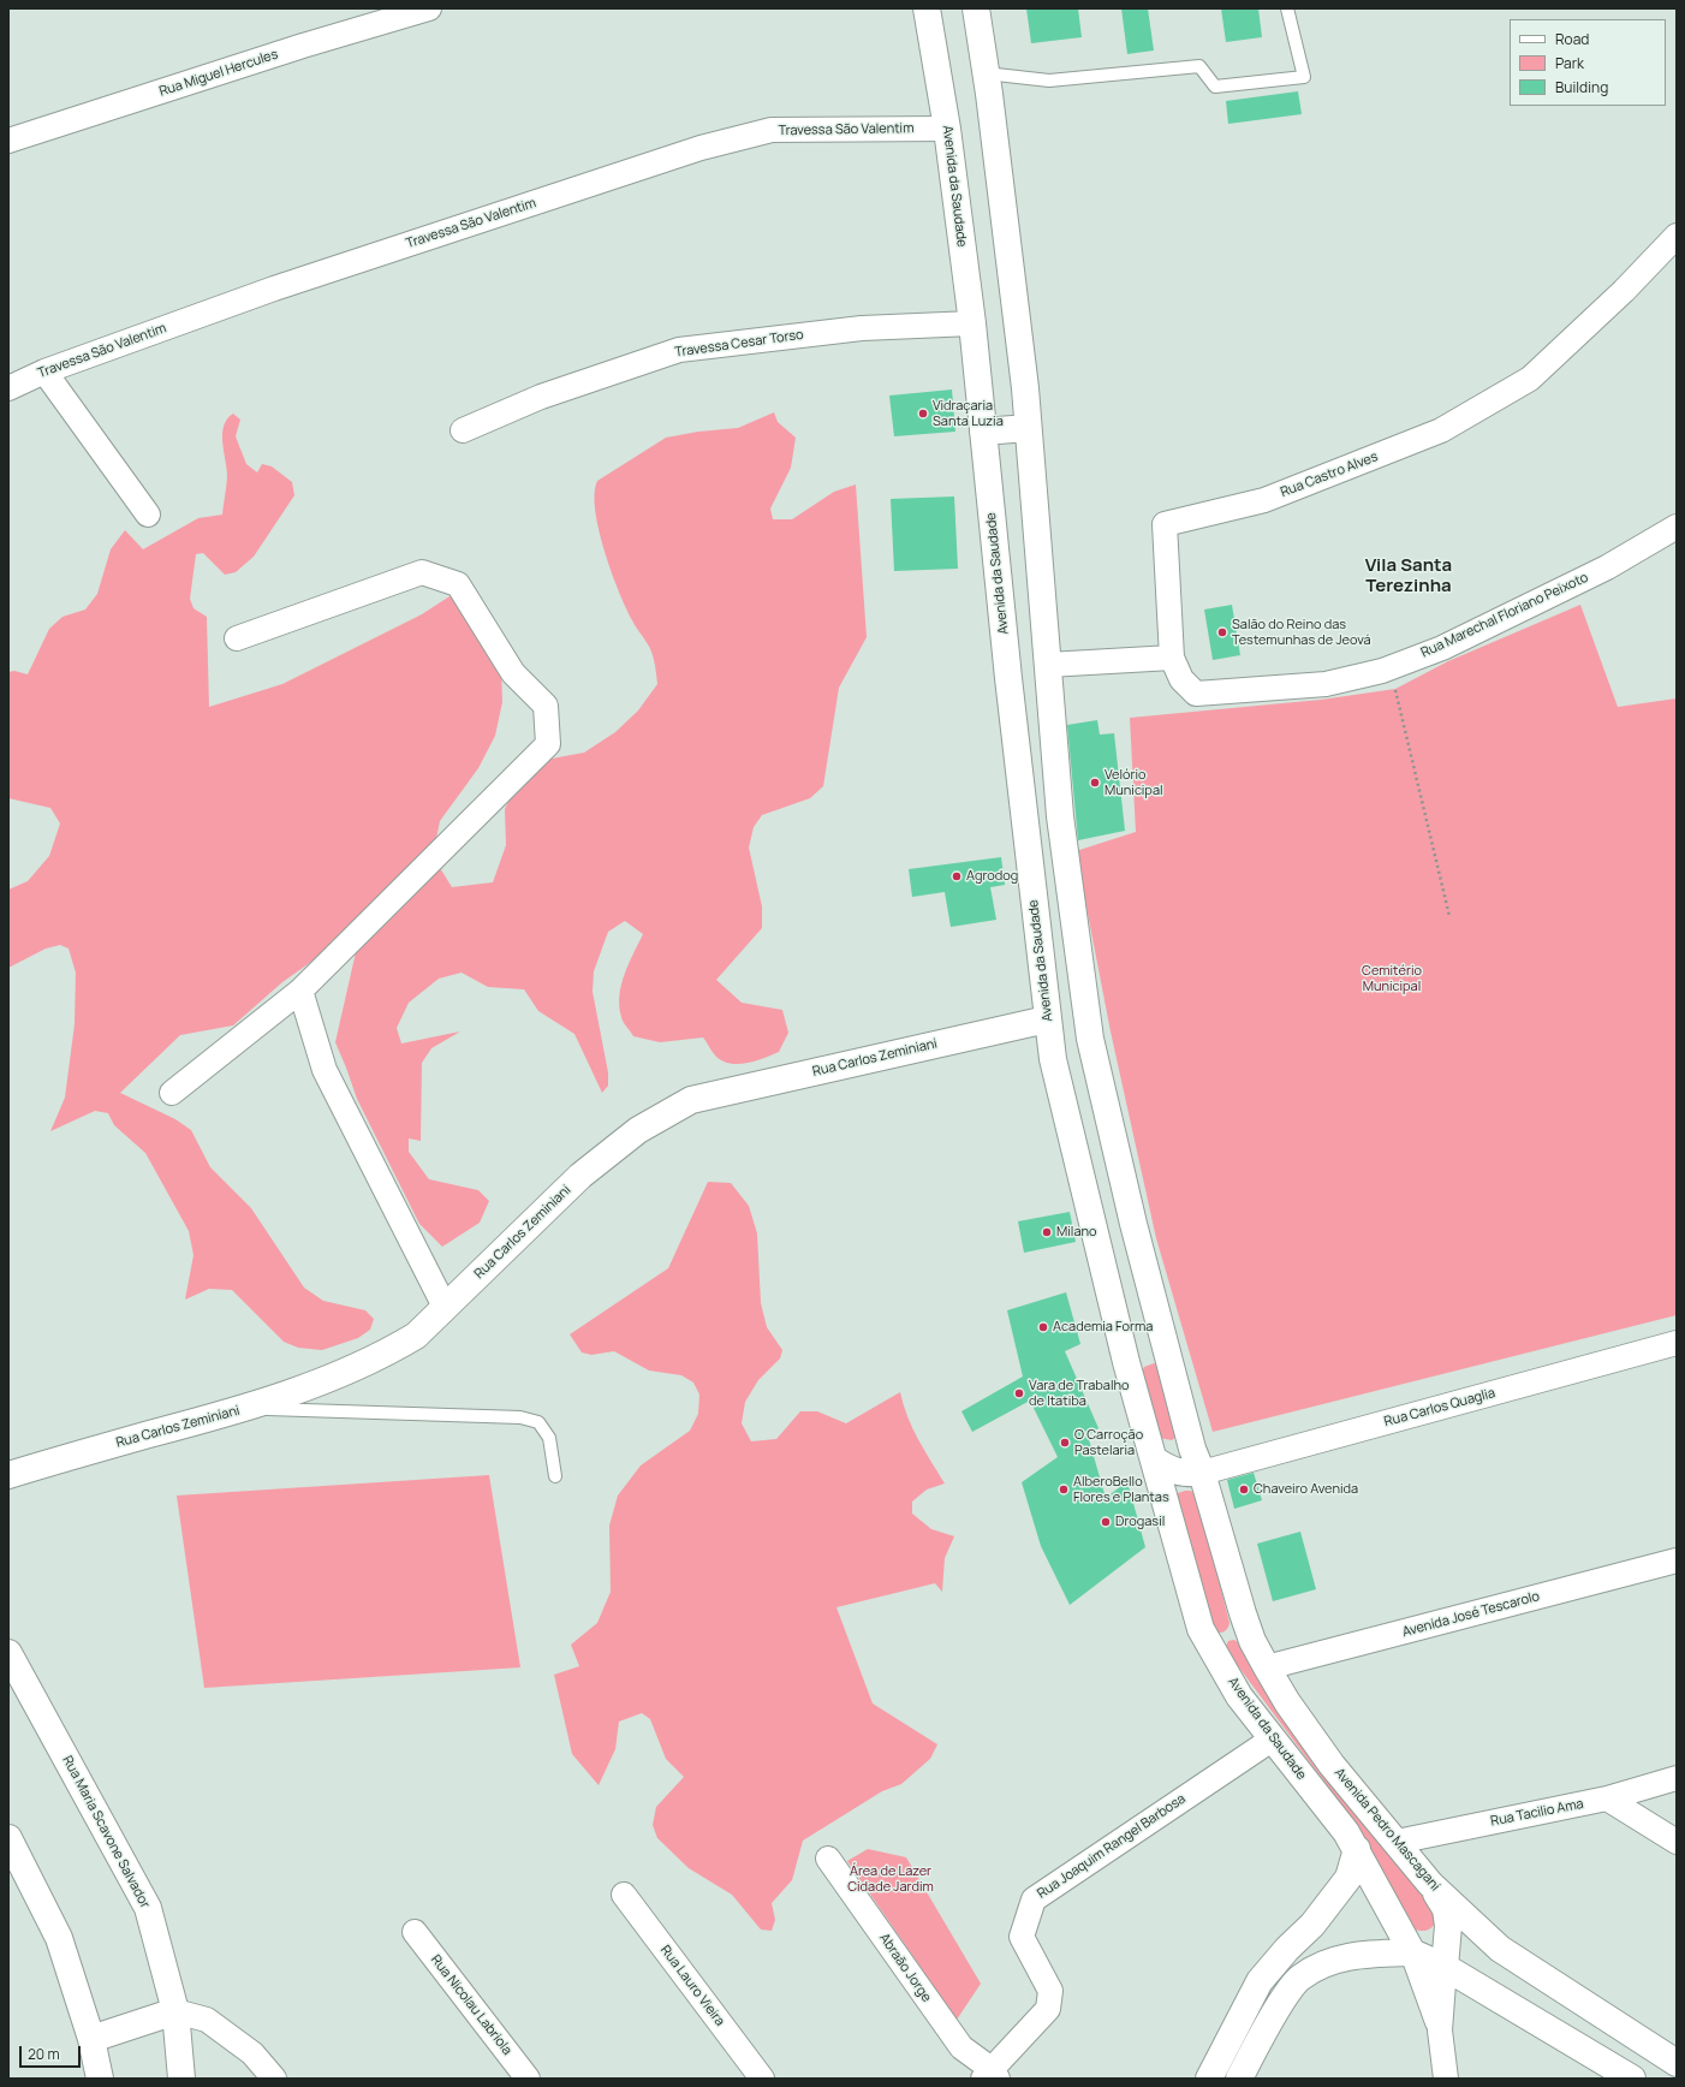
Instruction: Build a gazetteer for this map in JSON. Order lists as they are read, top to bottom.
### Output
{
  "streets": {
    "main road": [
      "Avenida da Saudade",
      "Rua Carlos Zeminiani",
      "Avenida Pedro Mascagani",
      "Rua Maria Scavone Salvador"
    ],
    "street": [
      "Rua Miguel Hercules",
      "Travessa São Valentim",
      "Travessa Cesar Torso",
      "Rua Castro Alves",
      "Rua Marechal Floriano Peixoto",
      "Rua Carlos Quaglia",
      "Avenida José Tescarolo",
      "Rua Tacilio Ama",
      "Rua Joaquim Rangel Barbosa",
      "Abraão Jorge",
      "Rua Lauro Vieira",
      "Rua Nicolau Labriola"
    ]
  },
  "crossings": [
    ["Travessa São Valentim", "Avenida da Saudade"],
    ["Avenida da Saudade", "Travessa Cesar Torso"],
    ["Avenida da Saudade", "Rua Carlos Zeminiani"],
    ["Avenida da Saudade", "Rua Joaquim Rangel Barbosa"],
    ["Rua Castro Alves", "Rua Marechal Floriano Peixoto"],
    ["Avenida José Tescarolo", "Avenida Pedro Mascagani"],
    ["Rua Tacilio Ama", "Avenida Pedro Mascagani"],
    ["Rua Joaquim Rangel Barbosa", "Abraão Jorge"]
  ],
  "districts": ["Vila Santa Terezinha"],
  "parks": ["Cemitério Municipal", "Área de Lazer Cidade Jardim"],
  "places": [
    "Vidraçaria Santa Luzia",
    "Salão do Reino das Testemunhas de Jeová",
    "Velório Municipal",
    "Agrodog",
    "Milano",
    "Academia Forma",
    "Vara de Trabalho de Itatiba",
    "O Carroção Pastelaria",
    "AlberoBello Flores e Plantas",
    "Chaveiro Avenida",
    "Drogasil"
  ],
  "legend": ["Road", "Park", "Building"],
  "scale_bar": "20 m"
}
